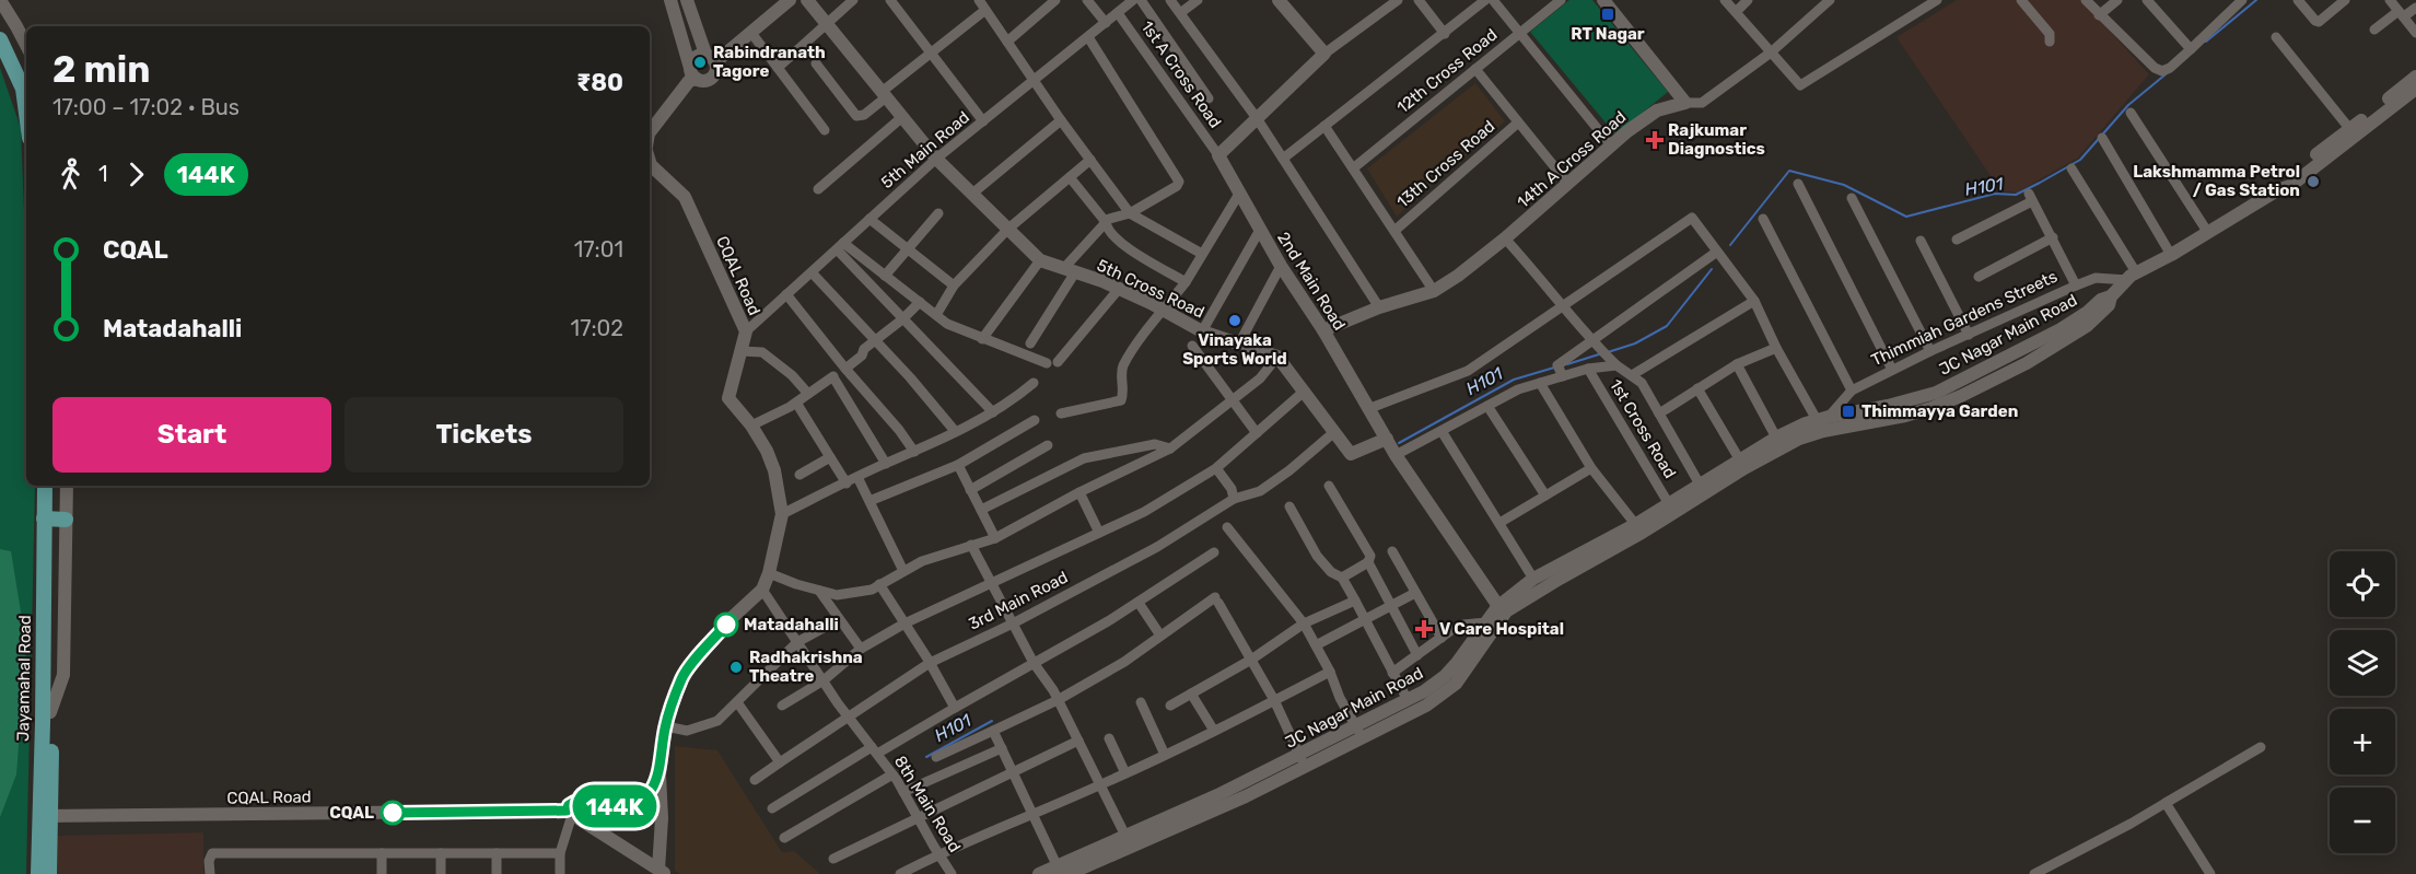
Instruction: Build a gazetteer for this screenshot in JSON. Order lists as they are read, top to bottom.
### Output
{
  "streets": {
    "main road": [
      "14th A Cross Road",
      "CQAL Road",
      "2nd Main Road",
      "5th Cross Road",
      "JC Nagar Main Road",
      "Jayamahal Road"
    ],
    "street": [
      "12th Cross Road",
      "1st A Cross Road",
      "5th Main Road",
      "13th Cross Road",
      "Thimmiah Gardens Streets",
      "1st Cross Road",
      "3rd Main Road",
      "8th Main Road"
    ]
  },
  "crossings": [
    ["1st A Cross Road", "5th Main Road"],
    ["1st A Cross Road", "2nd Main Road"],
    ["5th Main Road", "CQAL Road"],
    ["5th Main Road", "5th Cross Road"],
    ["14th A Cross Road", "2nd Main Road"],
    ["CQAL Road", "Jayamahal Road"],
    ["CQAL Road", "8th Main Road"],
    ["2nd Main Road", "JC Nagar Main Road"],
    ["Thimmiah Gardens Streets", "JC Nagar Main Road"],
    ["JC Nagar Main Road", "1st Cross Road"],
    ["3rd Main Road", "8th Main Road"]
  ],
  "water": ["H101"],
  "places": {
    "transit": ["RT Nagar", "Thimmayya Garden"],
    "other": [
      "Rabindranath Tagore",
      "Lakshmamma Petrol / Gas Station",
      "Vinayaka Sports World",
      "Matadahalli",
      "Radhakrishna Theatre",
      "CQAL"
    ],
    "health": ["Rajkumar Diagnostics", "V Care Hospital"]
  },
  "lines": ["bus line 144K"],
  "page": {
    "on_map": "144K",
    "heading": ["2 min", "17:00 – 17:02 · Bus", "₹80"],
    "legs": ["1", "144K"],
    "list": [
      {
        "name": "CQAL",
        "value": "17:01"
      },
      {
        "name": "Matadahalli",
        "value": "17:02"
      }
    ],
    "buttons": ["Start", "Tickets"],
    "map_buttons": ["+", "−"]
  }
}
